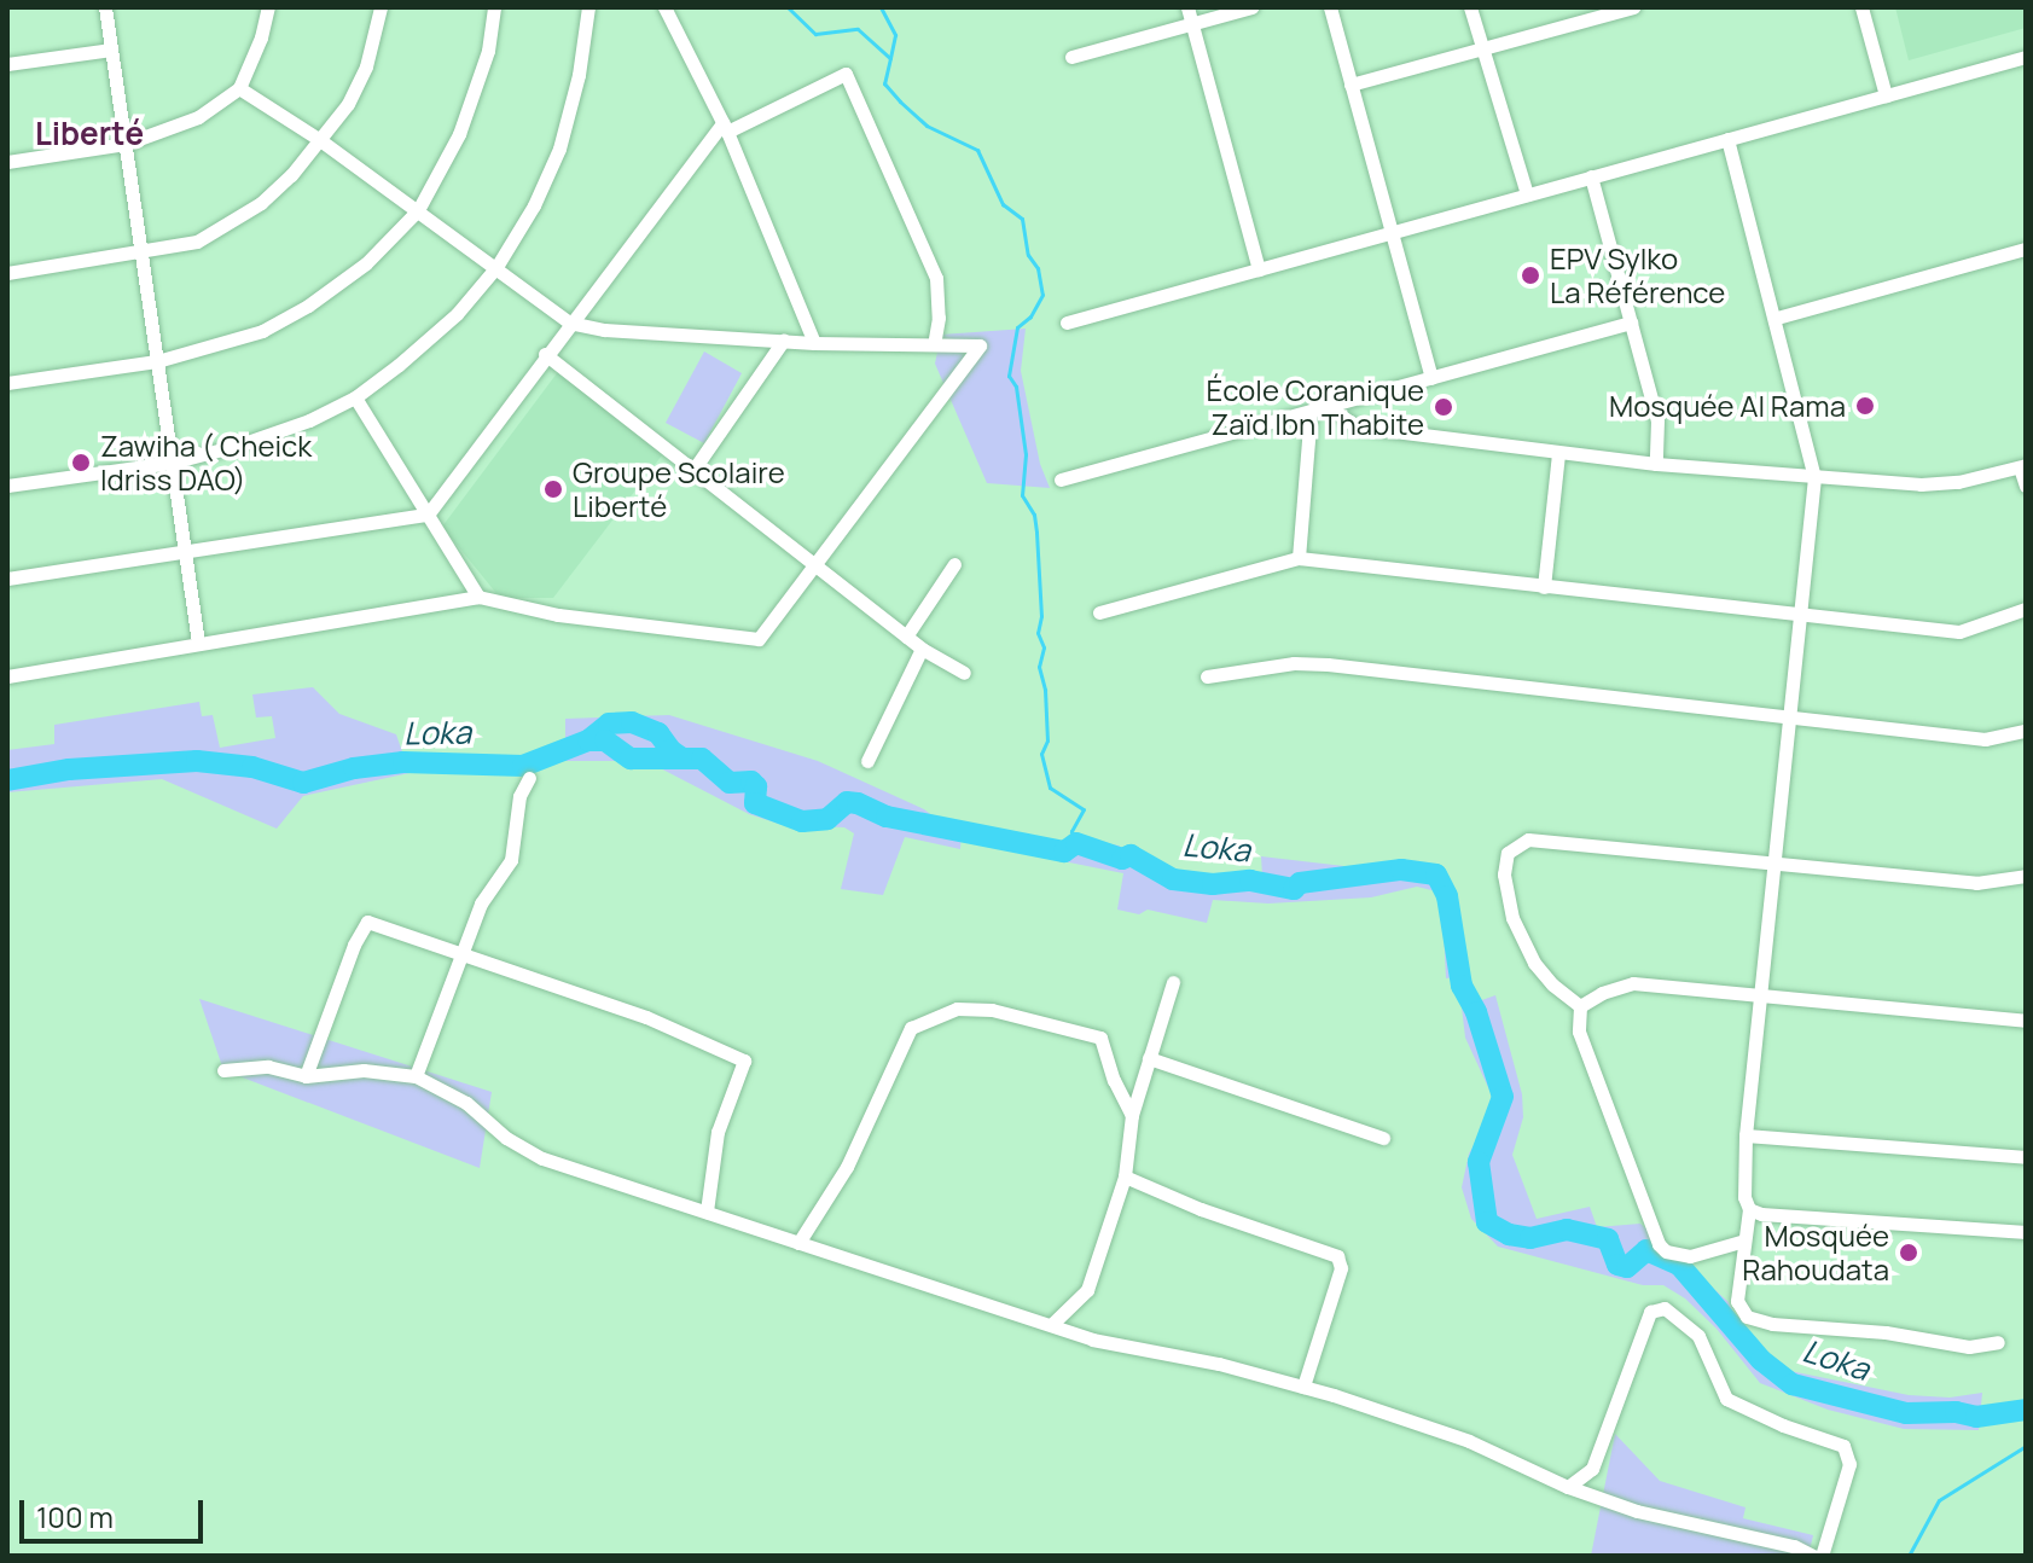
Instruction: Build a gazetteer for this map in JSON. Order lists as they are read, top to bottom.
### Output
{
  "districts": ["Liberté"],
  "water": ["Loka"],
  "places": [
    "EPV Sylko La Référence",
    "Mosquée Al Rama",
    "École Coranique Zaïd Ibn Thabite",
    "Zawiha ( Cheick Idriss DAO)",
    "Groupe Scolaire Liberté",
    "Mosquée Rahoudata"
  ],
  "scale_bar": "100 m"
}
